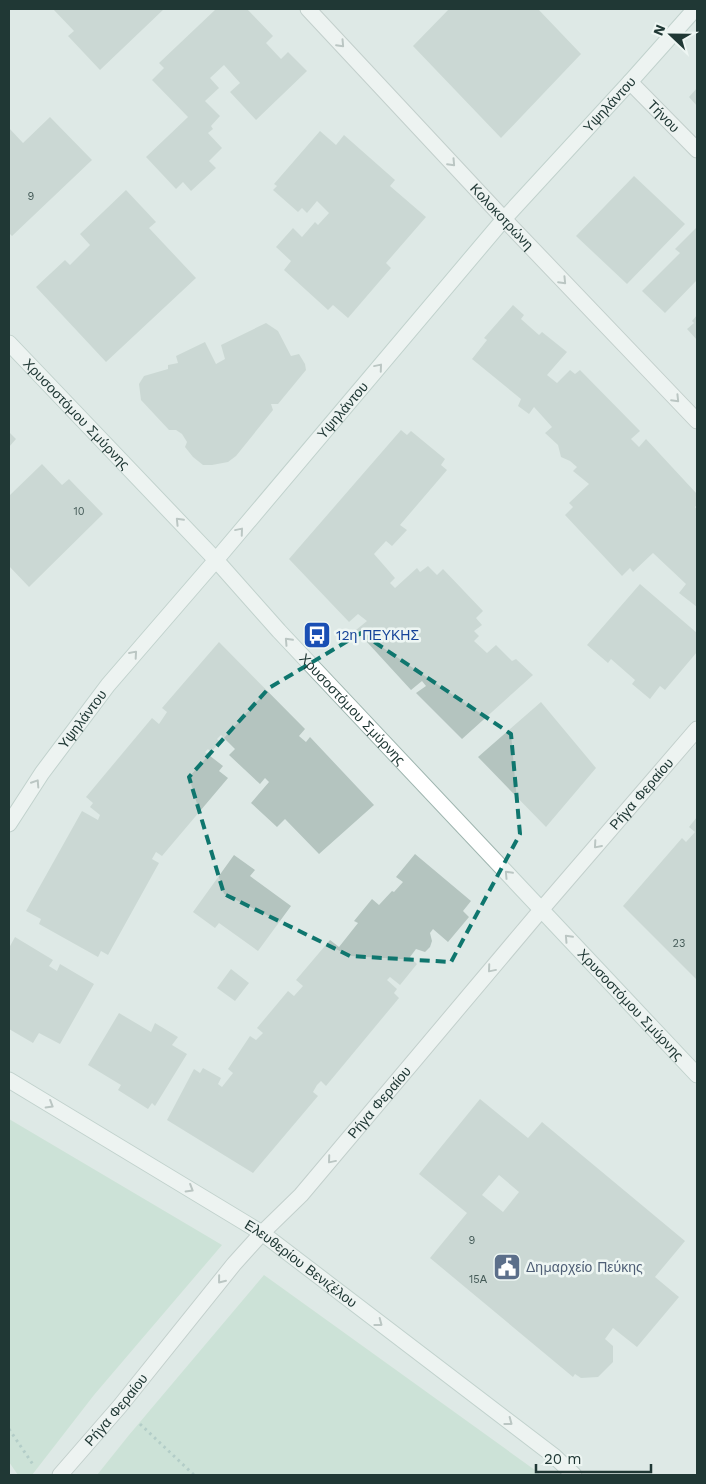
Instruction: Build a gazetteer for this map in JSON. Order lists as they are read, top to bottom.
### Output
{
  "streets": {
    "street": [
      "Υψηλάντου",
      "Τήνου",
      "Κολοκοτρώνη",
      "Χρυσοστόμου Σμύρνης",
      "Ρήγα Φεραίου",
      "Ελευθερίου Βενιζέλου"
    ]
  },
  "crossings": [
    ["Υψηλάντου", "Τήνου"],
    ["Υψηλάντου", "Κολοκοτρώνη"],
    ["Υψηλάντου", "Χρυσοστόμου Σμύρνης"],
    ["Χρυσοστόμου Σμύρνης", "Ρήγα Φεραίου"],
    ["Ρήγα Φεραίου", "Ελευθερίου Βενιζέλου"]
  ],
  "one_way": [
    "Υψηλάντου",
    "Κολοκοτρώνη",
    "Χρυσοστόμου Σμύρνης",
    "Ρήγα Φεραίου",
    "Ελευθερίου Βενιζέλου"
  ],
  "places": {
    "bus stop": ["12η ΠΕΥΚΗΣ"],
    "public building": ["Δημαρχείο Πεύκης"]
  },
  "house_numbers": [
    "9",
    "10",
    "23",
    "9",
    "15Α"
  ],
  "scale_bar": "20 m",
  "north": "left"
}
